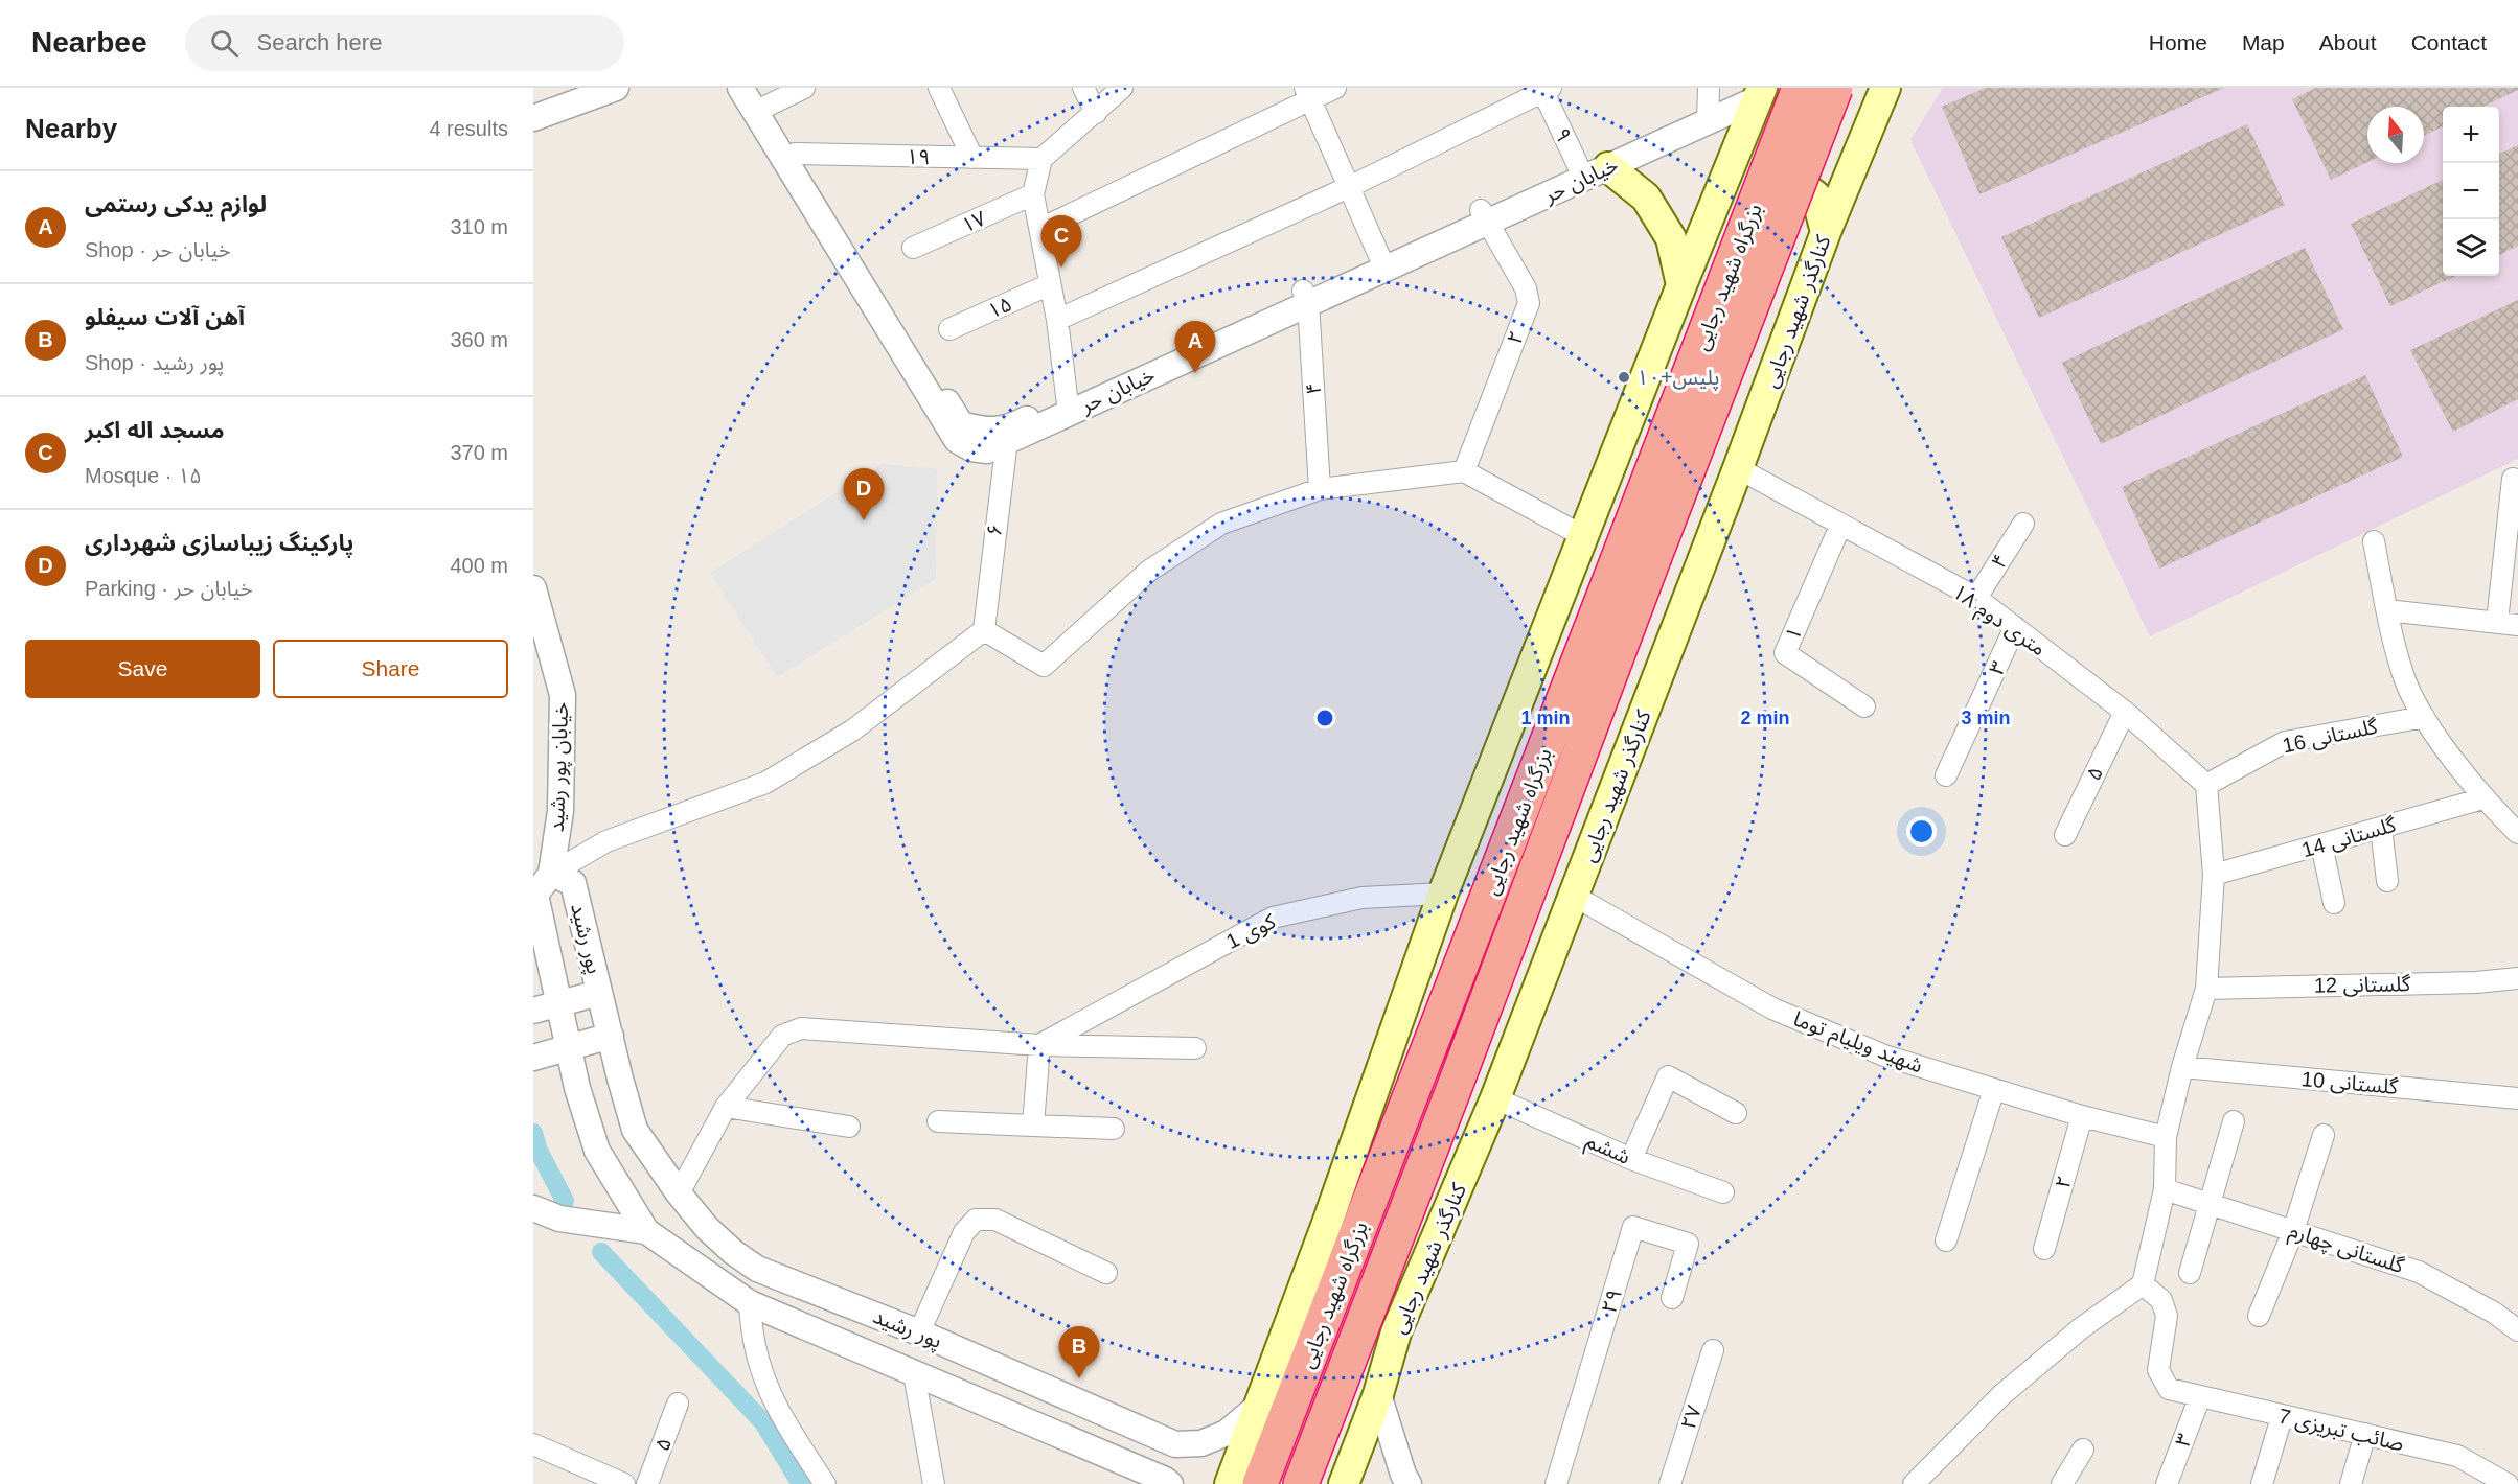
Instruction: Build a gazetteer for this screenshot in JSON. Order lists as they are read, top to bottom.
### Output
{
  "streets": {
    "highway": ["بزرگراه شهید رجایی"],
    "main road": ["کنارگذر شهید رجایی"],
    "street": [
      "۹",
      "۱۹",
      "خیابان حر",
      "۱۷",
      "۱۵",
      "۲",
      "۴",
      "۶",
      "۱۸ متری دوم",
      "۱",
      "۳",
      "گلستانی 16",
      "خیابان پور رشید",
      "۵",
      "گلستانی 14",
      "کوی 1",
      "پور رشید",
      "گلستانی 12",
      "شهید ویلیام توما",
      "گلستانی 10",
      "ششم",
      "گلستانی چهارم",
      "۲۹",
      "۲۷",
      "صائب تبریزی 7"
    ]
  },
  "crossings": [
    ["۹", "خیابان حر"],
    ["۱۹", "خیابان حر"],
    ["خیابان حر", "۲"],
    ["خیابان حر", "۴"],
    ["خیابان حر", "۶"],
    ["کنارگذر شهید رجایی", "۱۸ متری دوم"],
    ["کنارگذر شهید رجایی", "شهید ویلیام توما"],
    ["کنارگذر شهید رجایی", "ششم"],
    ["۲", "شهید ویلیام توما"],
    ["۴", "۱۸ متری دوم"],
    ["۱۸ متری دوم", "۱"],
    ["۱۸ متری دوم", "۳"],
    ["۱۸ متری دوم", "گلستانی 16"],
    ["۱۸ متری دوم", "۵"],
    ["۳", "صائب تبریزی 7"],
    ["خیابان پور رشید", "پور رشید"]
  ],
  "places": ["پلیس+١٠"],
  "north": "top",
  "page": {
    "header": "Nearbee",
    "search": "Search here",
    "nav": [
      "Home",
      "Map",
      "About",
      "Contact"
    ],
    "heading": ["Nearby", "4 results"],
    "map_buttons": ["+", "−"],
    "list": [
      {
        "mark": "A",
        "name": "لوازم یدکی رستمی",
        "note": "Shop · خیابان حر",
        "value": "310 m"
      },
      {
        "mark": "B",
        "name": "آهن آلات سیفلو",
        "note": "Shop · پور رشید",
        "value": "360 m"
      },
      {
        "mark": "C",
        "name": "مسجد اله اکبر",
        "note": "Mosque · ۱۵",
        "value": "370 m"
      },
      {
        "mark": "D",
        "name": "پارکینگ زیباسازی شهرداری",
        "note": "Parking · خیابان حر",
        "value": "400 m"
      }
    ],
    "pins": [
      "C",
      "A",
      "D",
      "B"
    ],
    "buttons": ["Save", "Share"]
  },
  "rings": ["1 min", "2 min", "3 min"]
}
